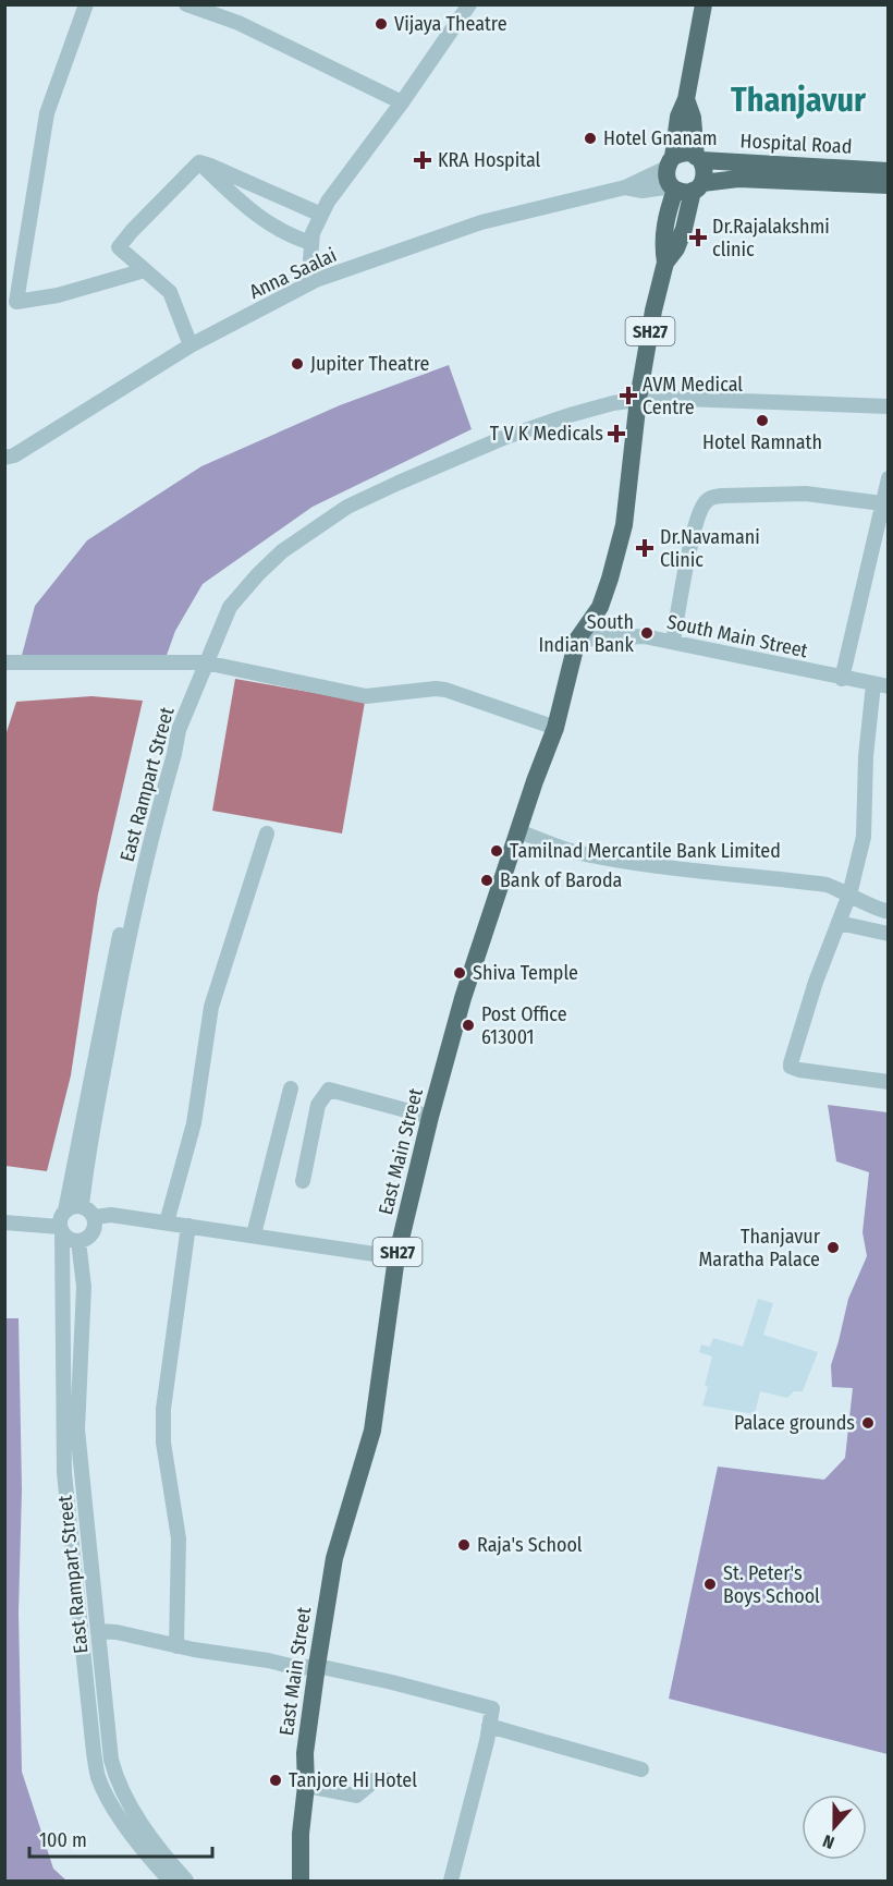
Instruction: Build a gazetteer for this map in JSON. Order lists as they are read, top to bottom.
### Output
{
  "streets": {
    "main road": ["Hospital Road", "SH27", "East Main Street"],
    "street": ["Anna Saalai", "South Main Street", "East Rampart Street"]
  },
  "crossings": [
    ["Hospital Road", "Anna Saalai"],
    ["Hospital Road", "SH27"],
    ["Anna Saalai", "SH27"],
    ["SH27", "South Main Street"],
    ["SH27", "East Rampart Street"],
    ["SH27", "East Main Street"],
    ["South Main Street", "East Main Street"]
  ],
  "districts": ["Thanjavur"],
  "places": {
    "other": [
      "Vijaya Theatre",
      "Hotel Gnanam",
      "Jupiter Theatre",
      "Hotel Ramnath",
      "South Indian Bank",
      "Tamilnad Mercantile Bank Limited",
      "Bank of Baroda",
      "Shiva Temple",
      "Post Office 613001",
      "Thanjavur Maratha Palace",
      "Palace grounds",
      "Raja's School",
      "St. Peter's Boys School",
      "Tanjore Hi Hotel"
    ],
    "health": [
      "KRA Hospital",
      "Dr.Rajalakshmi clinic",
      "AVM Medical Centre",
      "T V K Medicals",
      "Dr.Navamani Clinic"
    ]
  },
  "scale_bar": "100 m",
  "north": "bottom"
}
